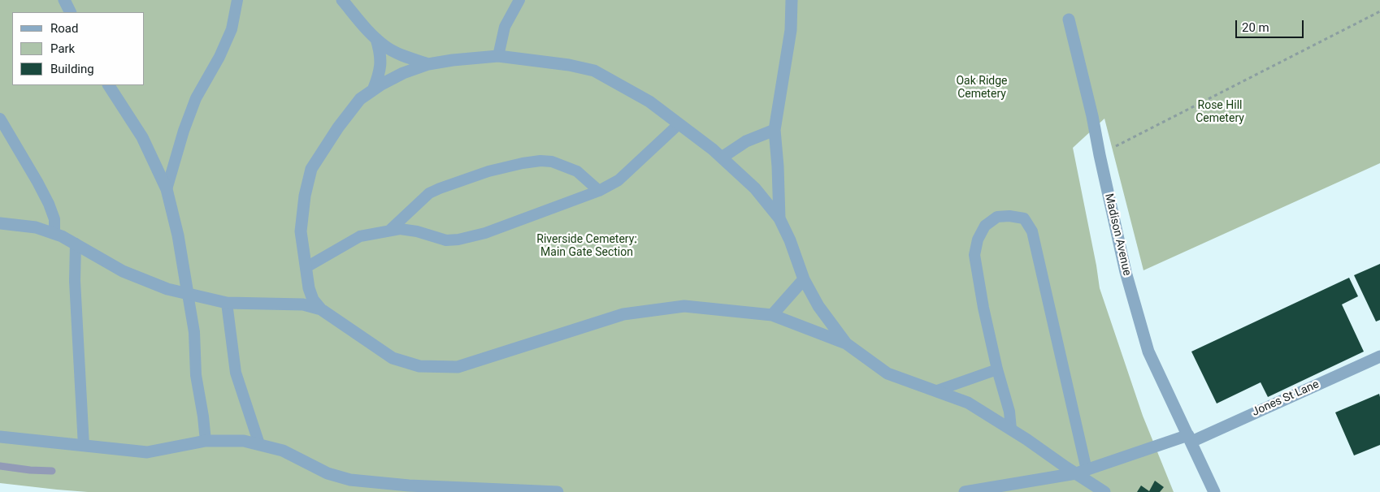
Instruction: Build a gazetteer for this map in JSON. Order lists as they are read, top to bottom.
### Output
{
  "streets": {
    "street": ["Madison Avenue", "Jones St Lane"]
  },
  "crossings": [
    ["Madison Avenue", "Jones St Lane"]
  ],
  "parks": ["Oak Ridge Cemetery", "Rose Hill Cemetery", "Riverside Cemetery: Main Gate Section"],
  "legend": ["Road", "Park", "Building"],
  "scale_bar": "20 m"
}
